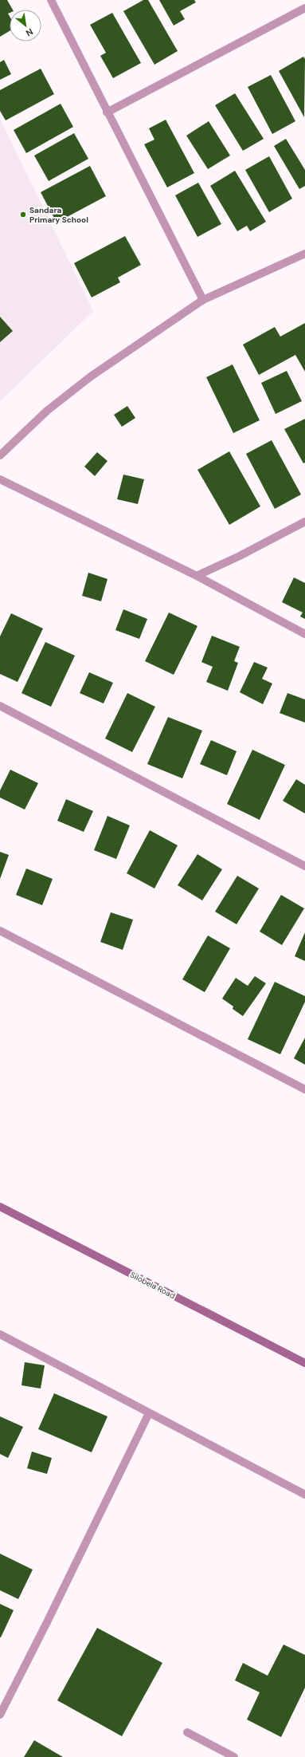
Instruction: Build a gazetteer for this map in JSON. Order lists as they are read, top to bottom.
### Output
{
  "streets": {
    "street": ["Silobela Road"]
  },
  "places": ["Sandara Primary School"],
  "north": "bottom right"
}
